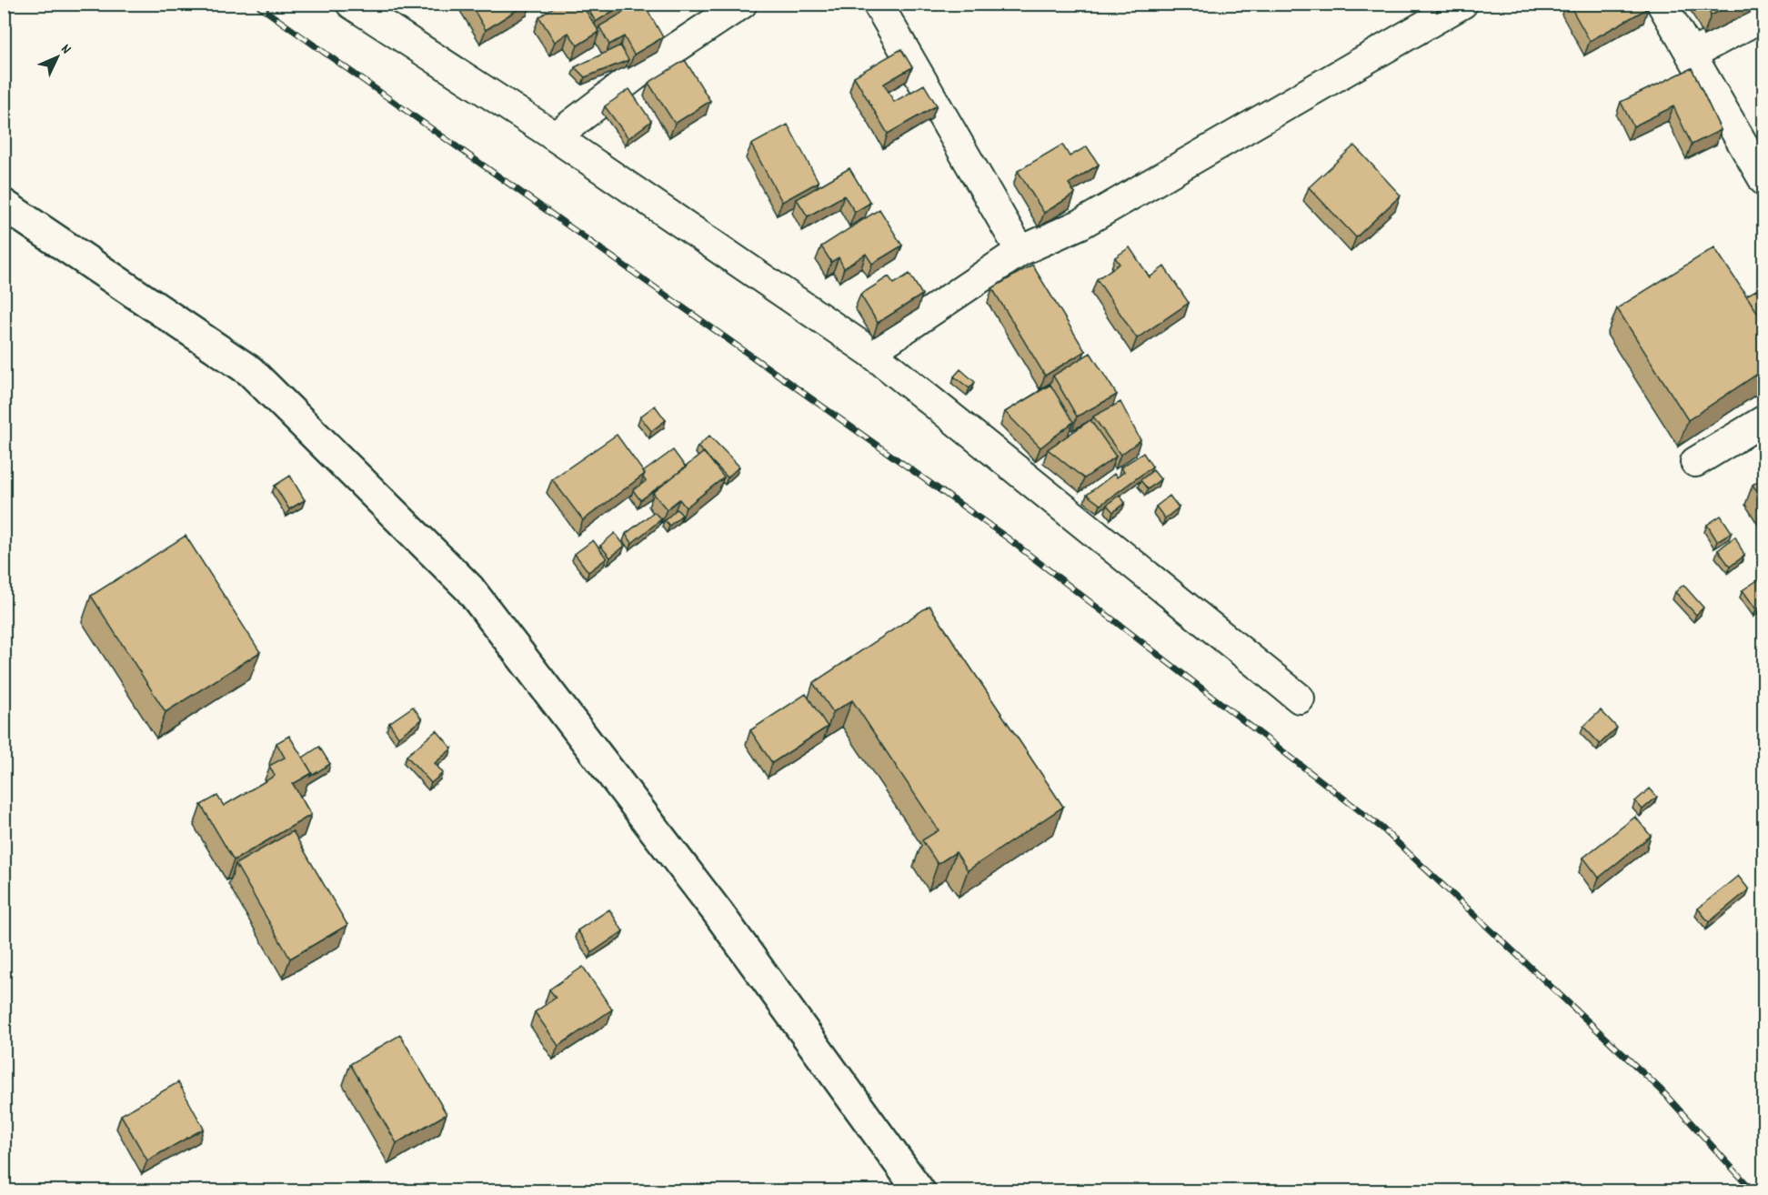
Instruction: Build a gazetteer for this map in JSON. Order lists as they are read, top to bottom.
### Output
{
  "north": "top right"
}
